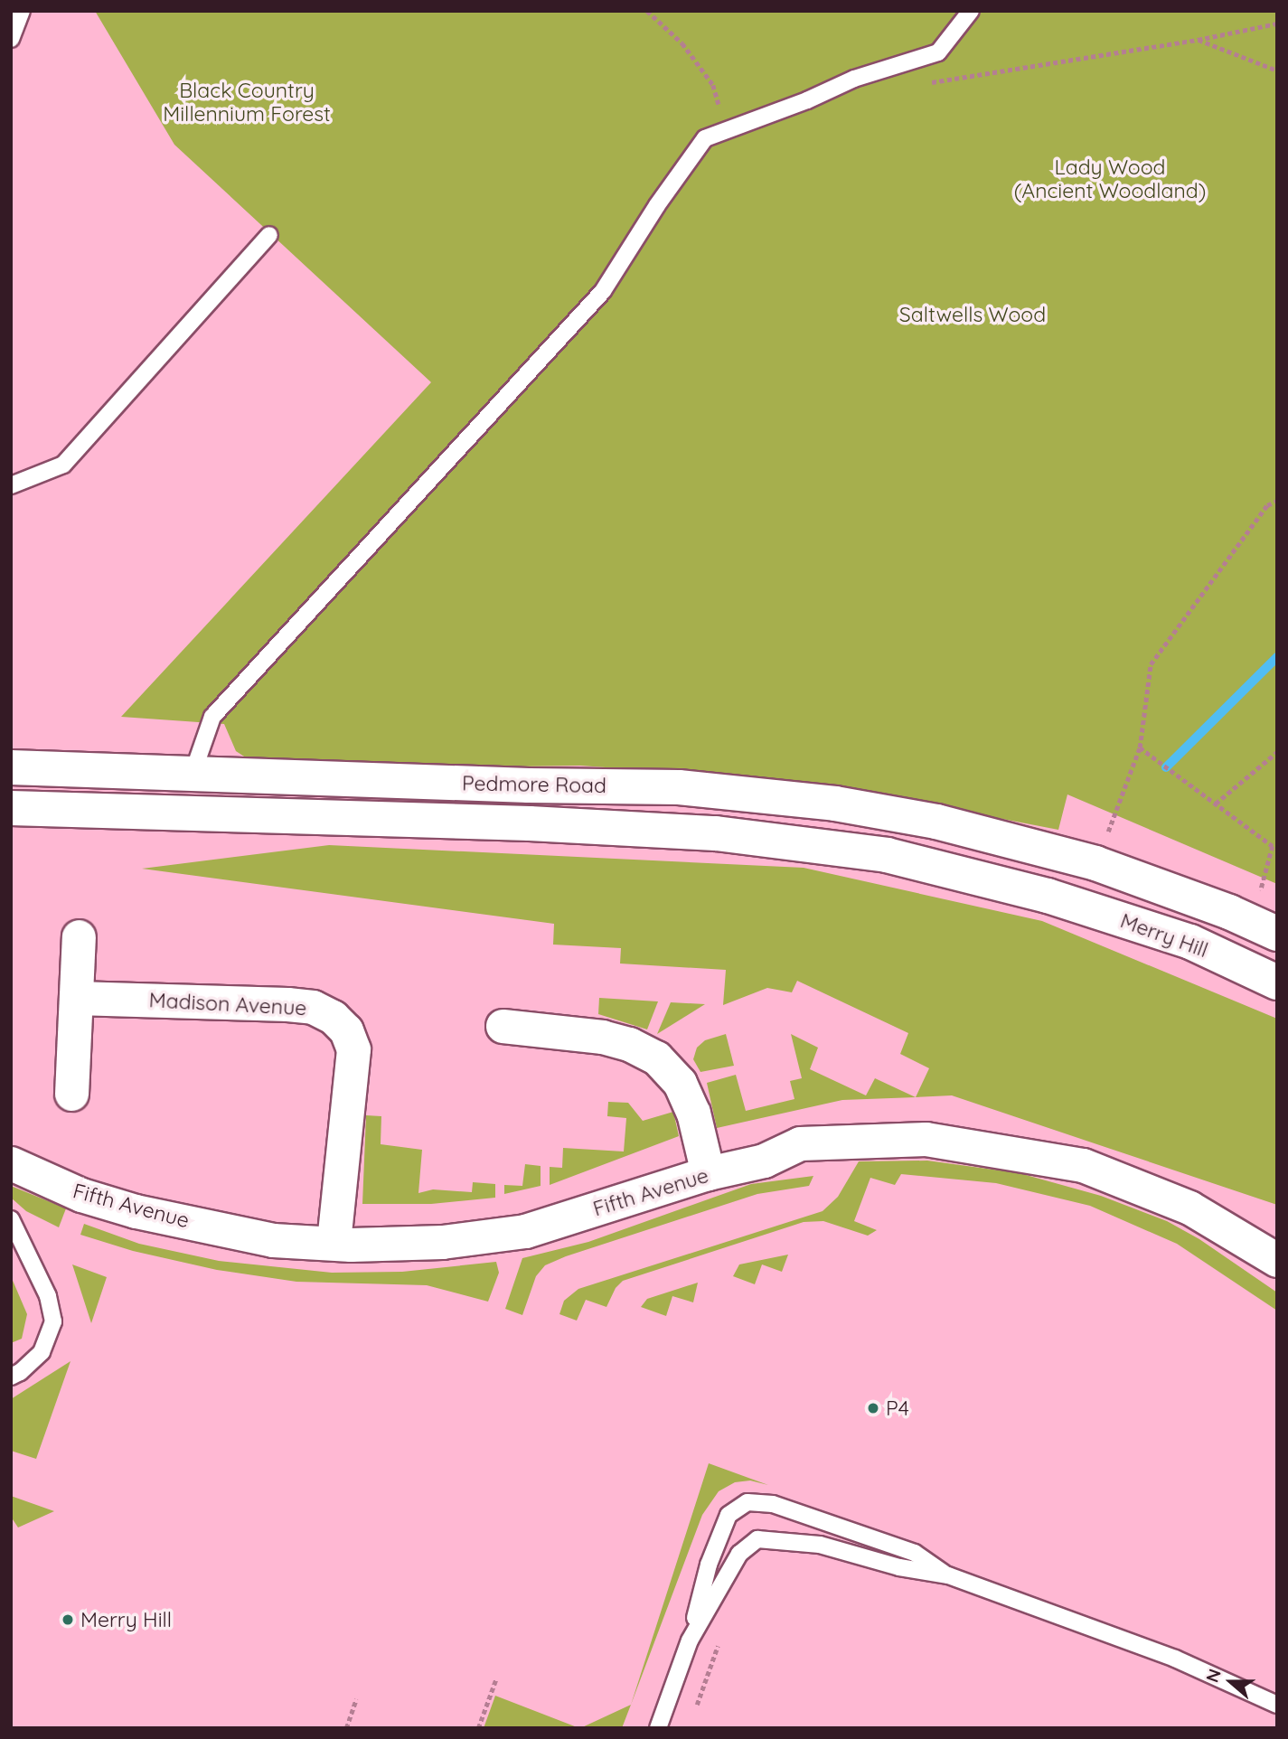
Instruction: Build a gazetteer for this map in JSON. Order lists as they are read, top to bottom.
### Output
{
  "streets": {
    "highway": ["Pedmore Road", "Merry Hill"],
    "street": ["Madison Avenue", "Fifth Avenue"]
  },
  "crossings": [
    ["Pedmore Road", "Merry Hill"],
    ["Madison Avenue", "Fifth Avenue"]
  ],
  "parks": ["Black Country Millennium Forest", "Lady Wood (Ancient Woodland)", "Saltwells Wood"],
  "places": ["P4", "Merry Hill"],
  "north": "left"
}
